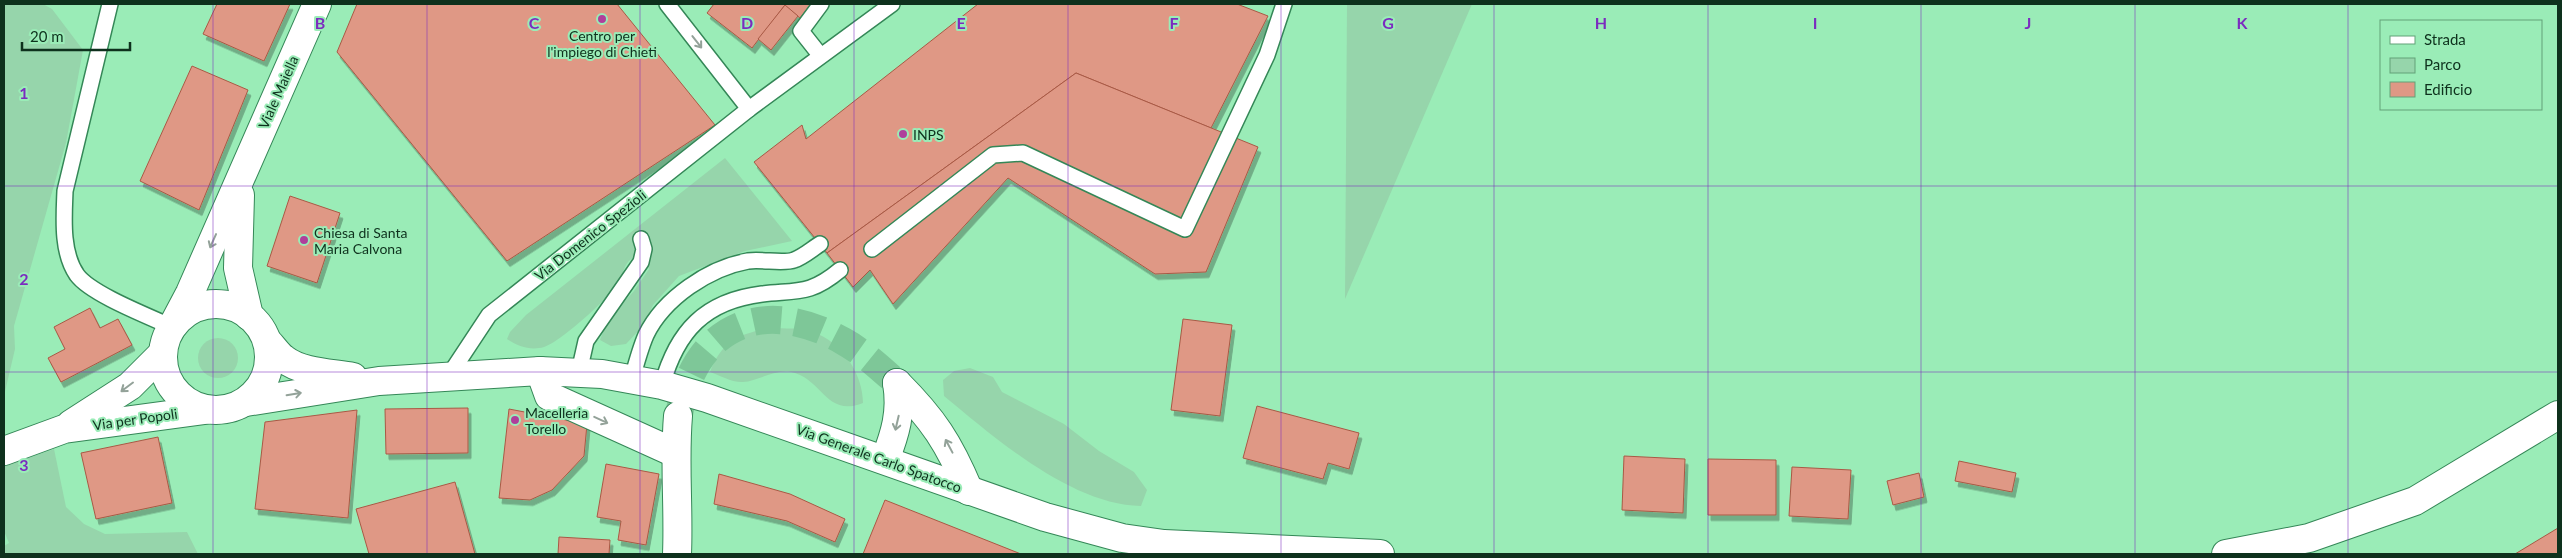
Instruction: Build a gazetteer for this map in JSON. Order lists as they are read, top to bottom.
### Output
{
  "streets": {
    "main road": ["Viale Maiella", "Via per Popoli", "Via Generale Carlo Spatocco"],
    "lane": ["Via Domenico Spezioli"]
  },
  "crossings": [
    ["Viale Maiella", "Via per Popoli"],
    ["Viale Maiella", "Via Generale Carlo Spatocco"],
    ["Via Domenico Spezioli", "Via Generale Carlo Spatocco"],
    ["Via per Popoli", "Via Generale Carlo Spatocco"]
  ],
  "one_way": ["Via per Popoli"],
  "places": [
    "Centro per l'impiego di Chieti",
    "INPS",
    "Chiesa di Santa Maria Calvona",
    "Macelleria Torello"
  ],
  "legend": ["Strada", "Parco", "Edificio"],
  "scale_bar": "20 m",
  "grid": {
    "columns": [
      "B",
      "C",
      "D",
      "E",
      "F",
      "G",
      "H",
      "I",
      "J",
      "K"
    ],
    "rows": ["1", "2", "3"]
  }
}
